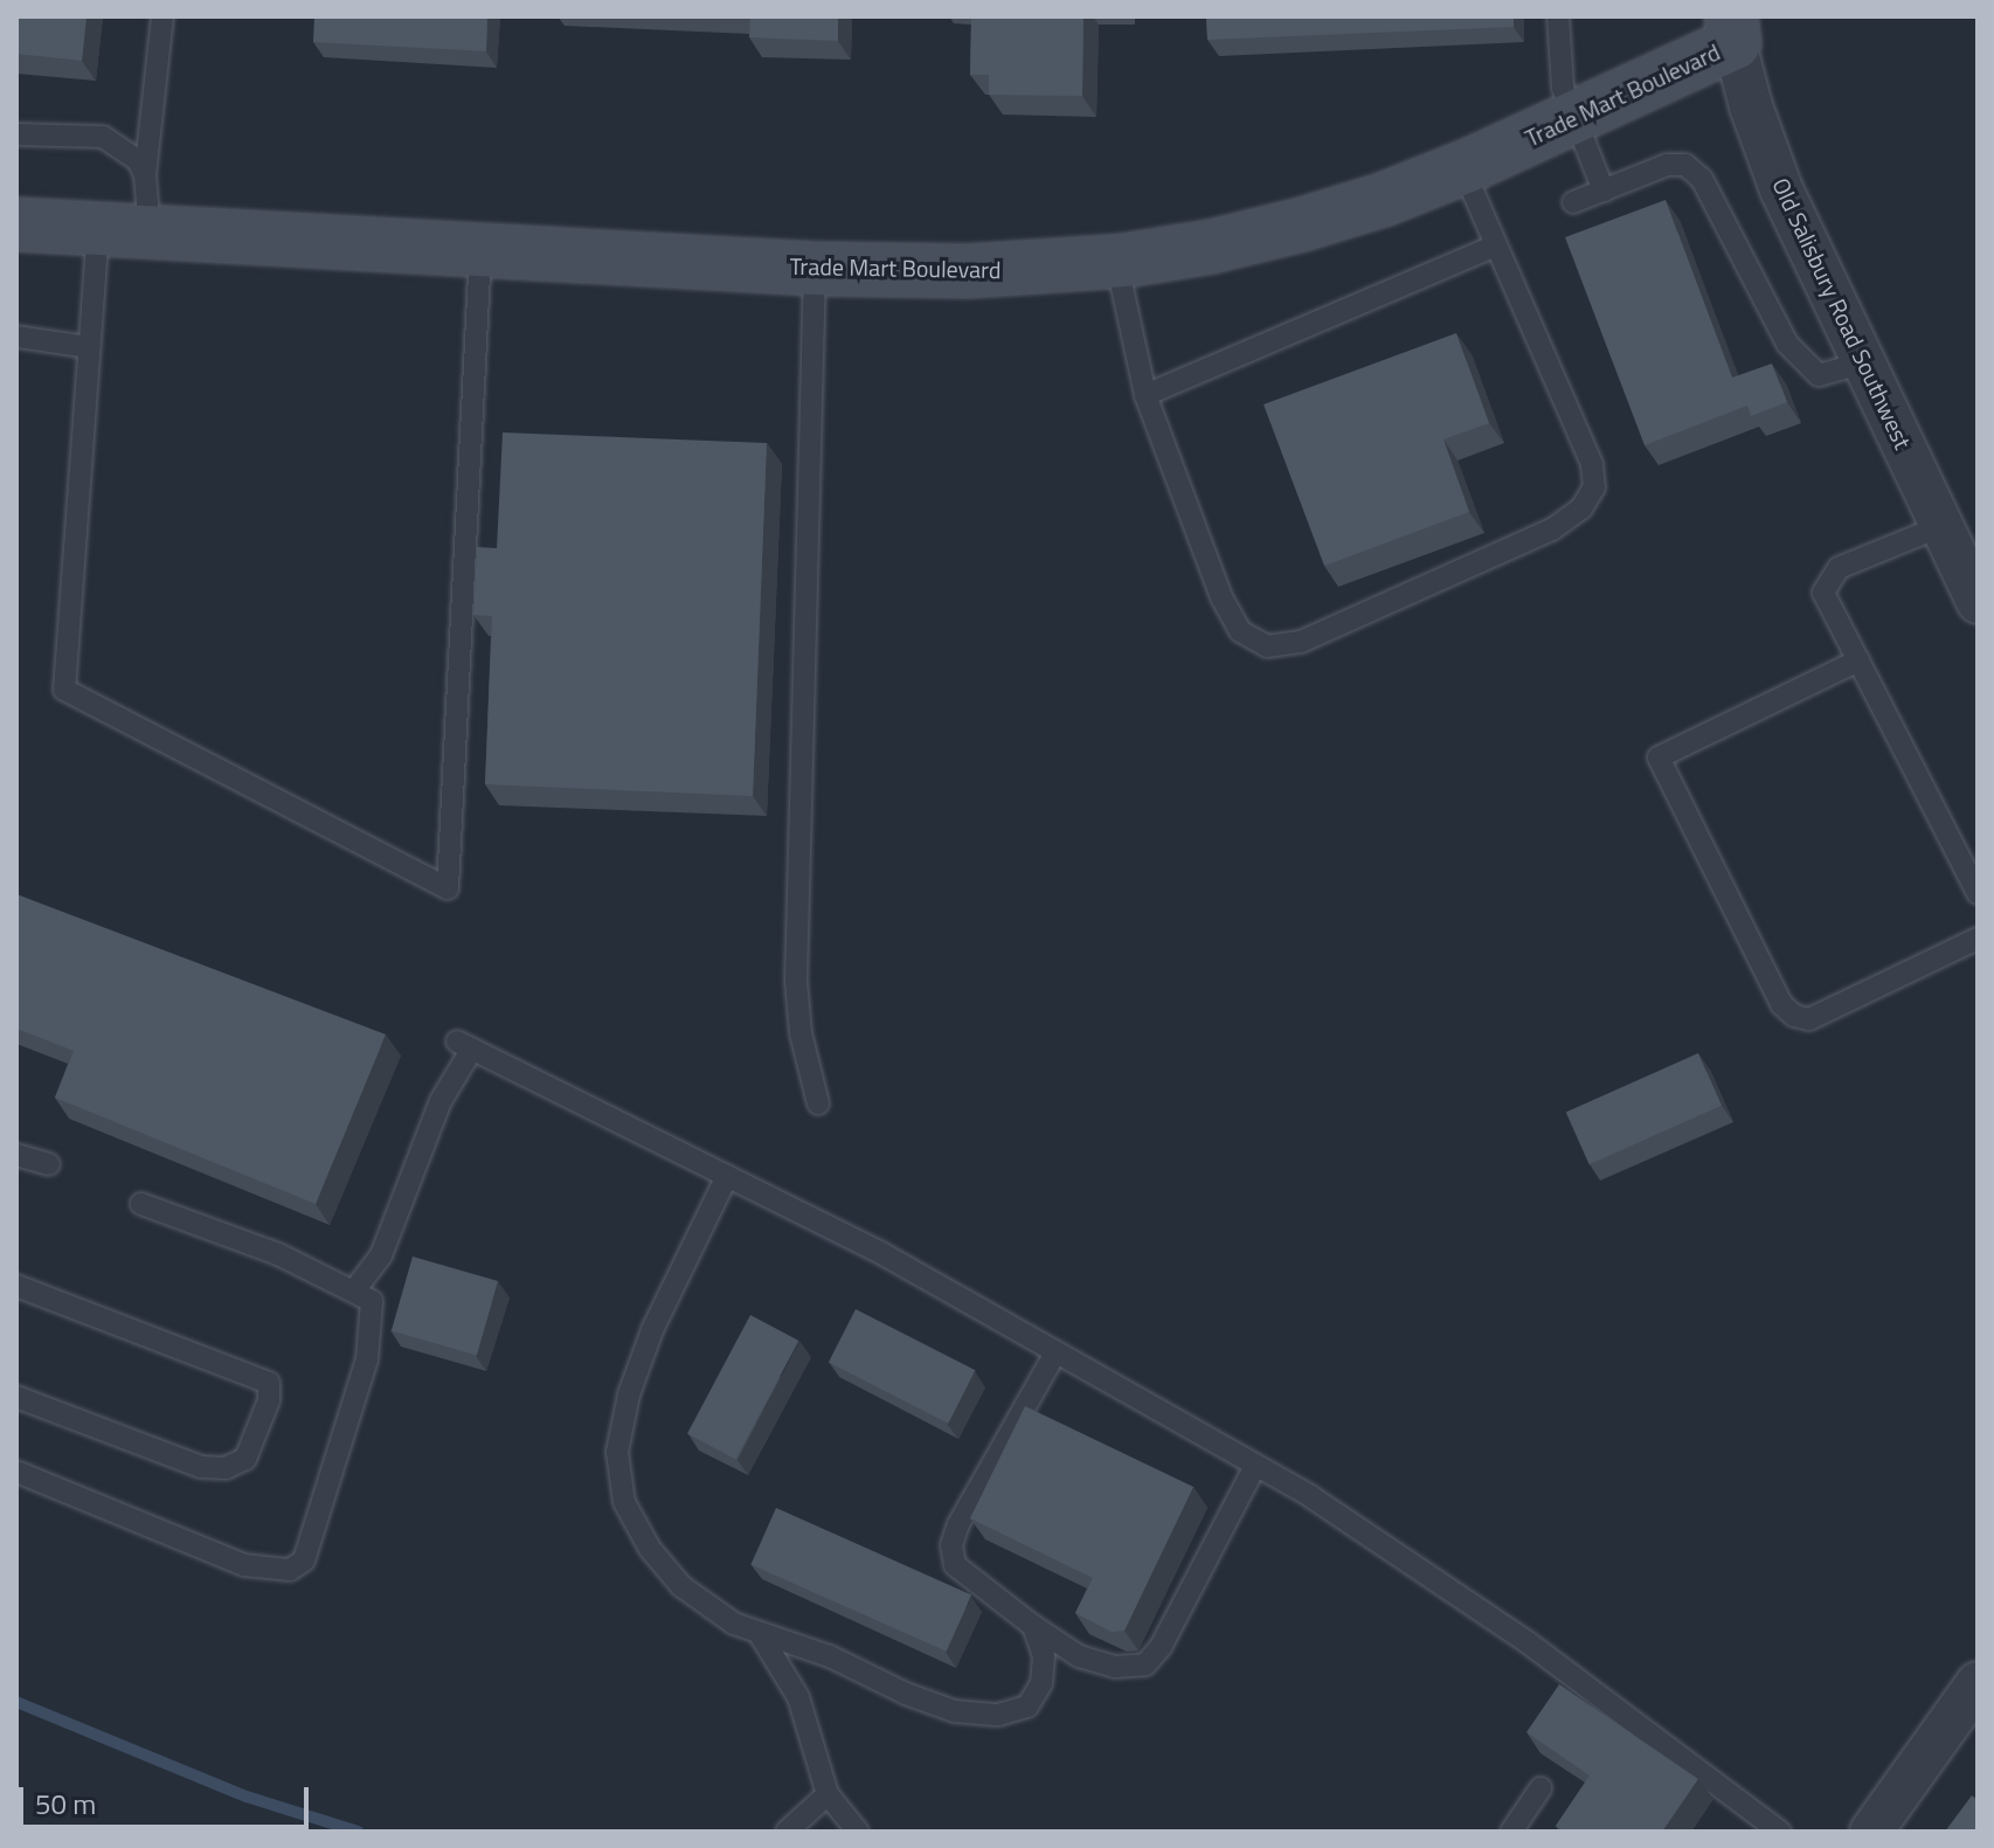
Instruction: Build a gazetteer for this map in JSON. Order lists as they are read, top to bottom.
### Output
{
  "streets": {
    "street": ["Trade Mart Boulevard", "Old Salisbury Road Southwest"]
  },
  "crossings": [
    ["Trade Mart Boulevard", "Old Salisbury Road Southwest"]
  ],
  "scale_bar": "50 m"
}
